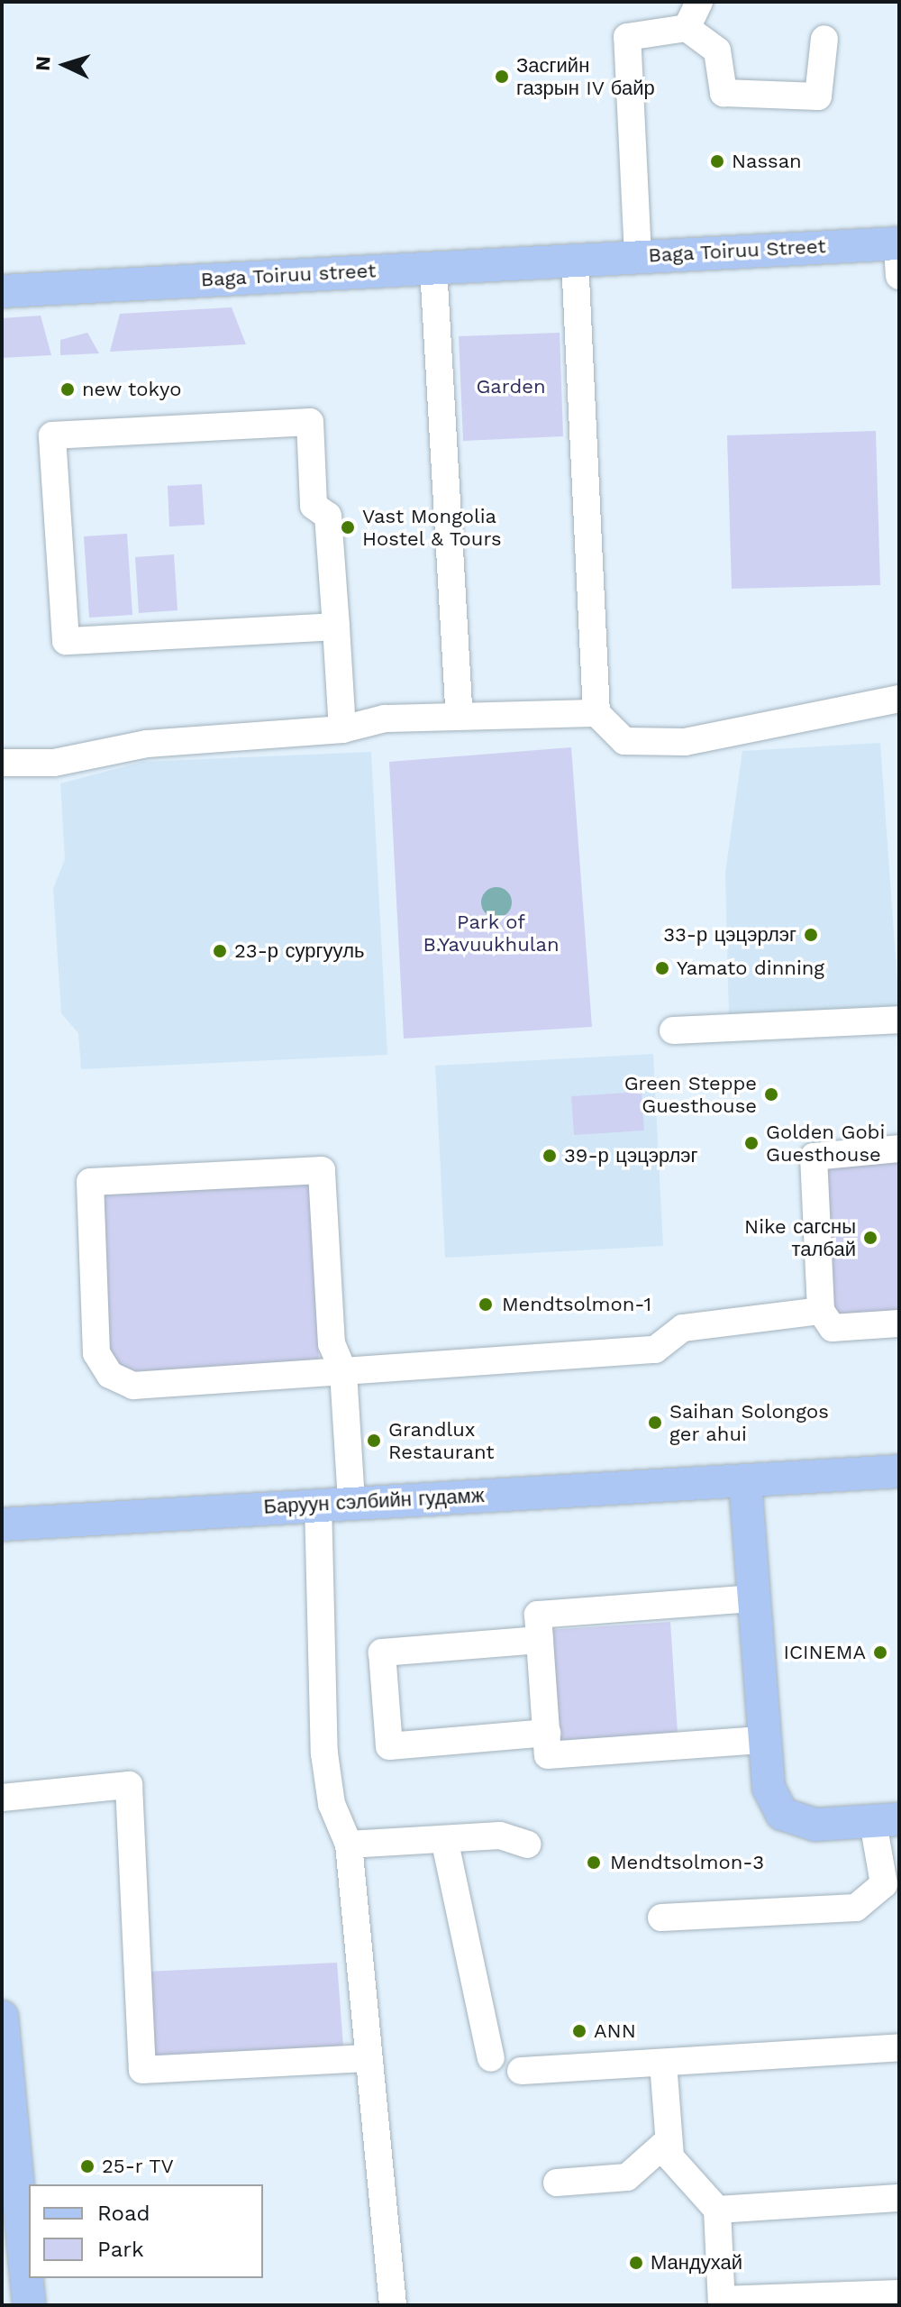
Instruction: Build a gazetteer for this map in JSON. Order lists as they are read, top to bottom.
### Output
{
  "streets": {
    "main road": ["Baga Toiruu Street", "Baga Toiruu street", "Баруун сэлбийн гудамж"]
  },
  "crossings": [
    ["Baga Toiruu Street", "Baga Toiruu street"]
  ],
  "parks": ["Garden", "Park of B.Yavuukhulan"],
  "places": [
    "Засгийн газрын IV байр",
    "Nassan",
    "new tokyo",
    "Vast Mongolia Hostel & Tours",
    "33-р цэцэрлэг",
    "23-р сургууль",
    "Yamato dinning",
    "Green Steppe Guesthouse",
    "Golden Gobi Guesthouse",
    "39-р цэцэрлэг",
    "Nike сагсны талбай",
    "Mendtsolmon-1",
    "Saihan Solongos ger ahui",
    "Grandlux Restaurant",
    "ICINEMA",
    "Mendtsolmon-3",
    "ANN",
    "25-r TV",
    "Мандухай"
  ],
  "legend": ["Road", "Park"],
  "north": "left"
}
